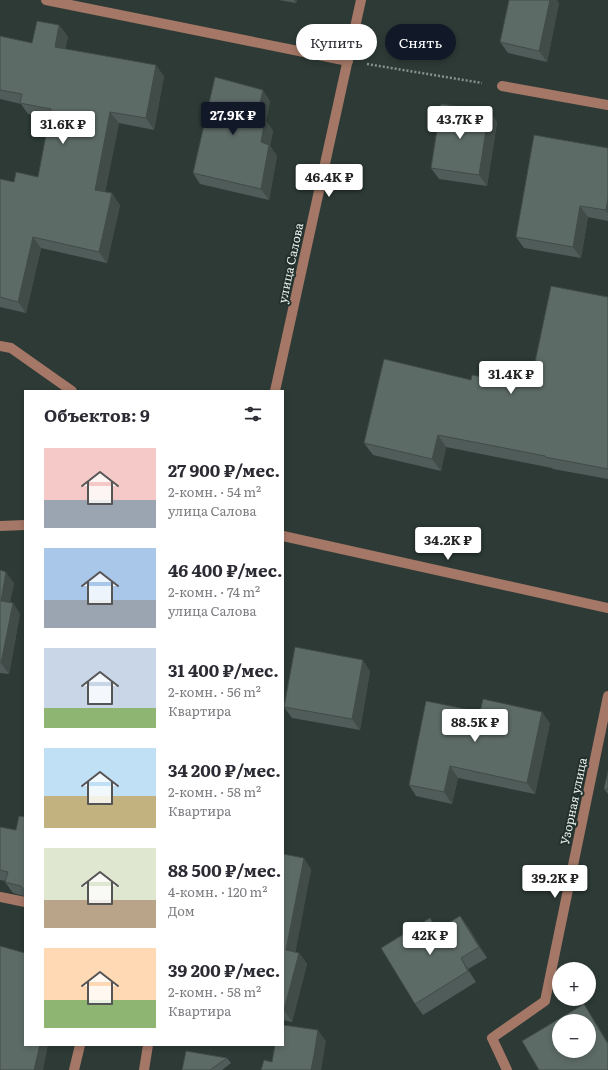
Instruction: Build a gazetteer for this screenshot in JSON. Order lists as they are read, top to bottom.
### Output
{
  "streets": {
    "street": ["улица Салова", "Узорная улица"]
  },
  "page": {
    "chip": ["Купить", "Снять"],
    "price": [
      "27.9K ₽",
      "43.7K ₽",
      "31.6K ₽",
      "46.4K ₽",
      "31.4K ₽",
      "34.2K ₽",
      "88.5K ₽",
      "39.2K ₽",
      "42K ₽"
    ],
    "heading": "Объектов: 9",
    "list": [
      {
        "name": "27 900 ₽/мес.",
        "note": "2-комн. · 54 m² · улица Салова"
      },
      {
        "name": "46 400 ₽/мес.",
        "note": "2-комн. · 74 m² · улица Салова"
      },
      {
        "name": "31 400 ₽/мес.",
        "note": "2-комн. · 56 m² · Квартира"
      },
      {
        "name": "34 200 ₽/мес.",
        "note": "2-комн. · 58 m² · Квартира"
      },
      {
        "name": "88 500 ₽/мес.",
        "note": "4-комн. · 120 m² · Дом"
      },
      {
        "name": "39 200 ₽/мес.",
        "note": "2-комн. · 58 m² · Квартира"
      }
    ],
    "map_buttons": ["+", "−"]
  }
}
